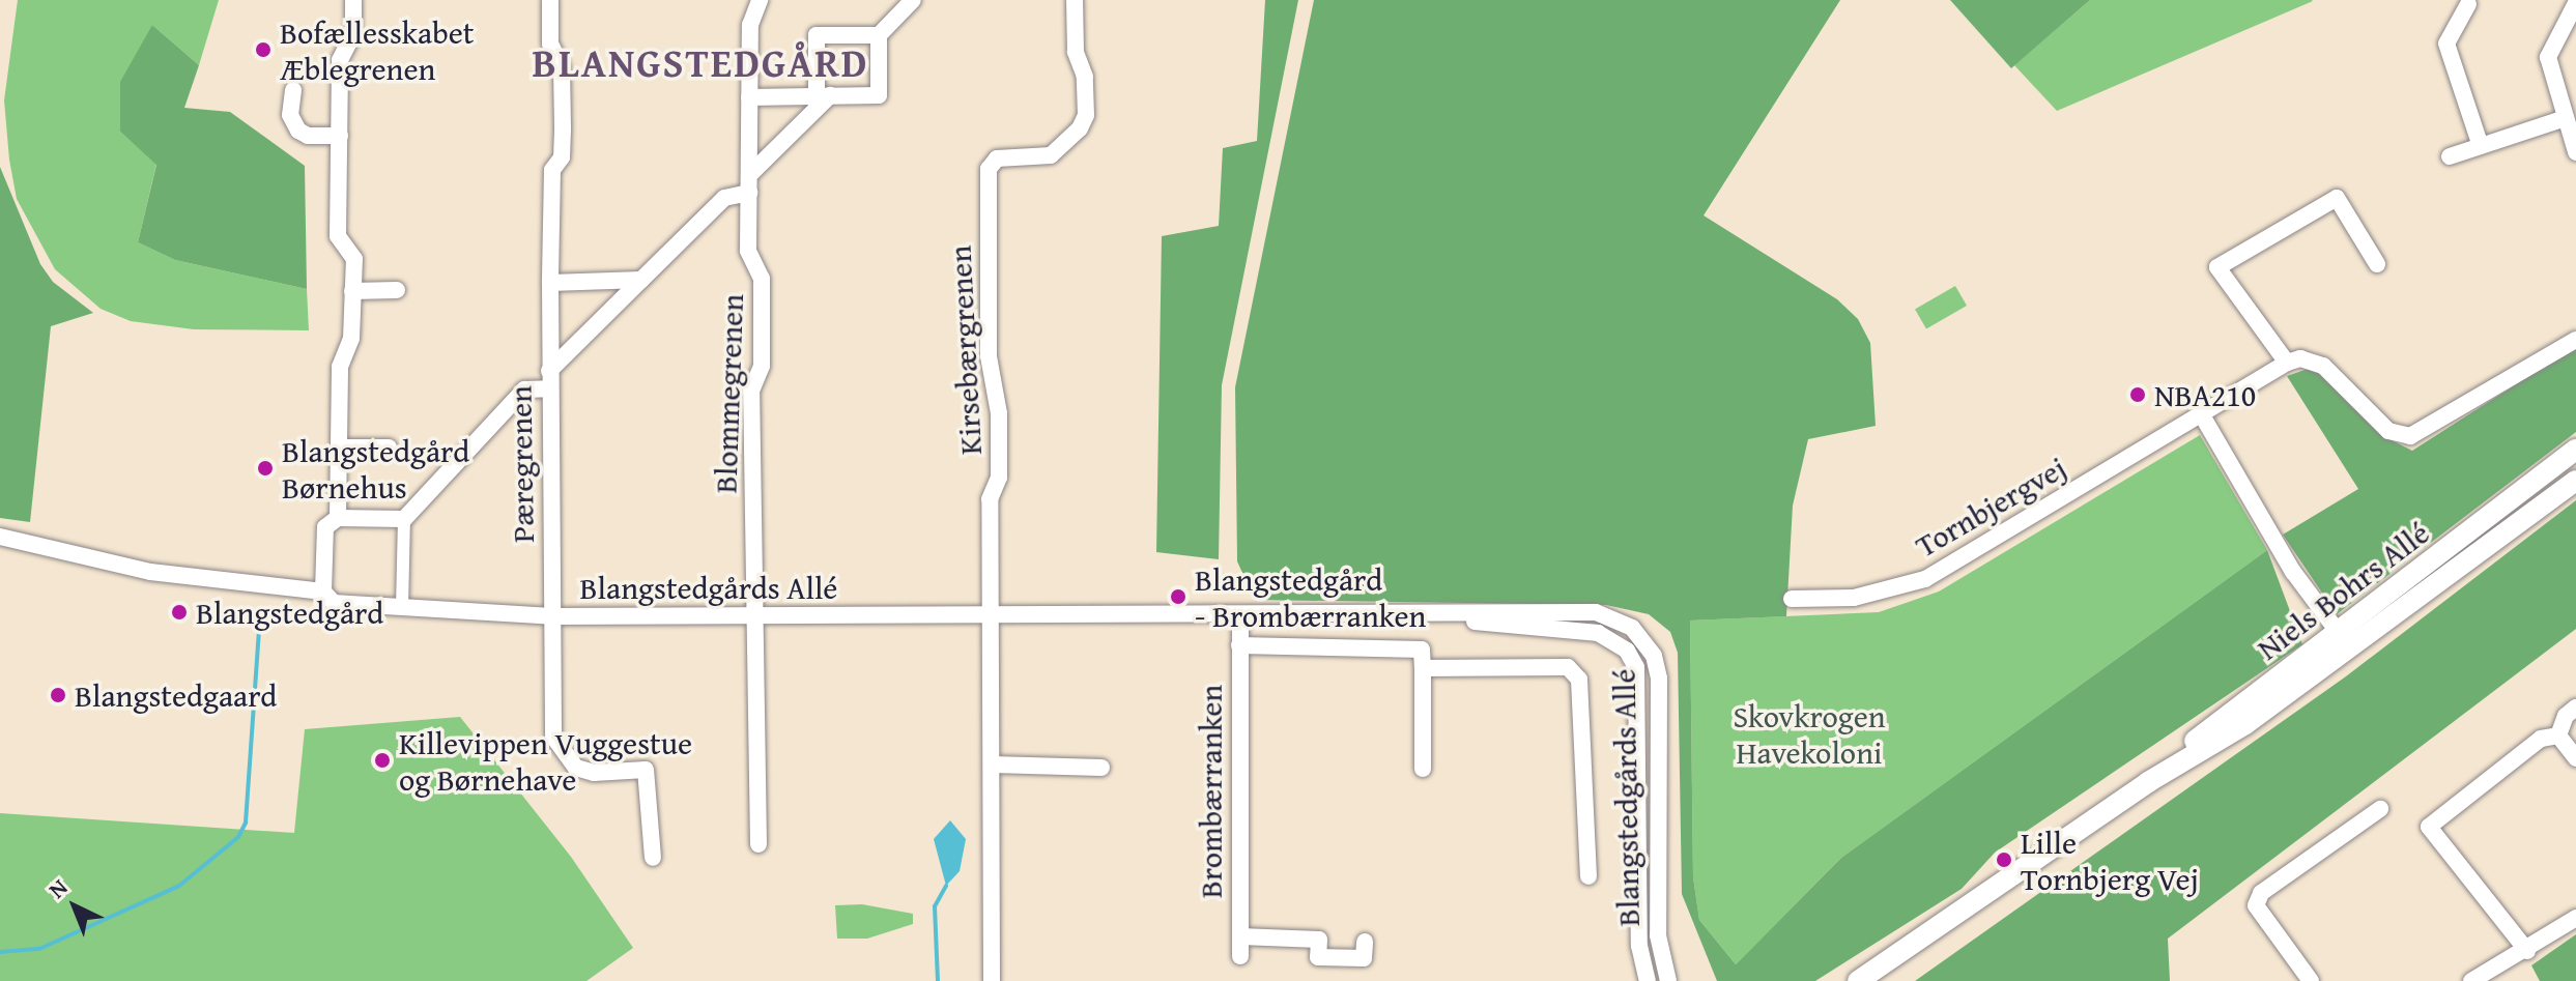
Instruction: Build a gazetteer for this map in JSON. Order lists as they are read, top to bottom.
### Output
{
  "streets": {
    "street": [
      "Kirsebærgrenen",
      "Blommegrenen",
      "Pæregrenen",
      "Tornbjergvej",
      "Blangstedgårds Allé",
      "Niels Bohrs Allé",
      "Brombærranken"
    ]
  },
  "crossings": [
    ["Kirsebærgrenen", "Blangstedgårds Allé"],
    ["Blommegrenen", "Blangstedgårds Allé"],
    ["Pæregrenen", "Blangstedgårds Allé"],
    ["Blangstedgårds Allé", "Brombærranken"]
  ],
  "districts": ["BLANGSTEDGÅRD"],
  "parks": ["Skovkrogen Havekoloni"],
  "places": [
    "Bofællesskabet Æblegrenen",
    "NBA210",
    "Blangstedgård Børnehus",
    "Blangstedgård - Brombærranken",
    "Blangstedgård",
    "Blangstedgaard",
    "Killevippen Vuggestue og Børnehave",
    "Lille Tornbjerg Vej"
  ],
  "north": "top left"
}
